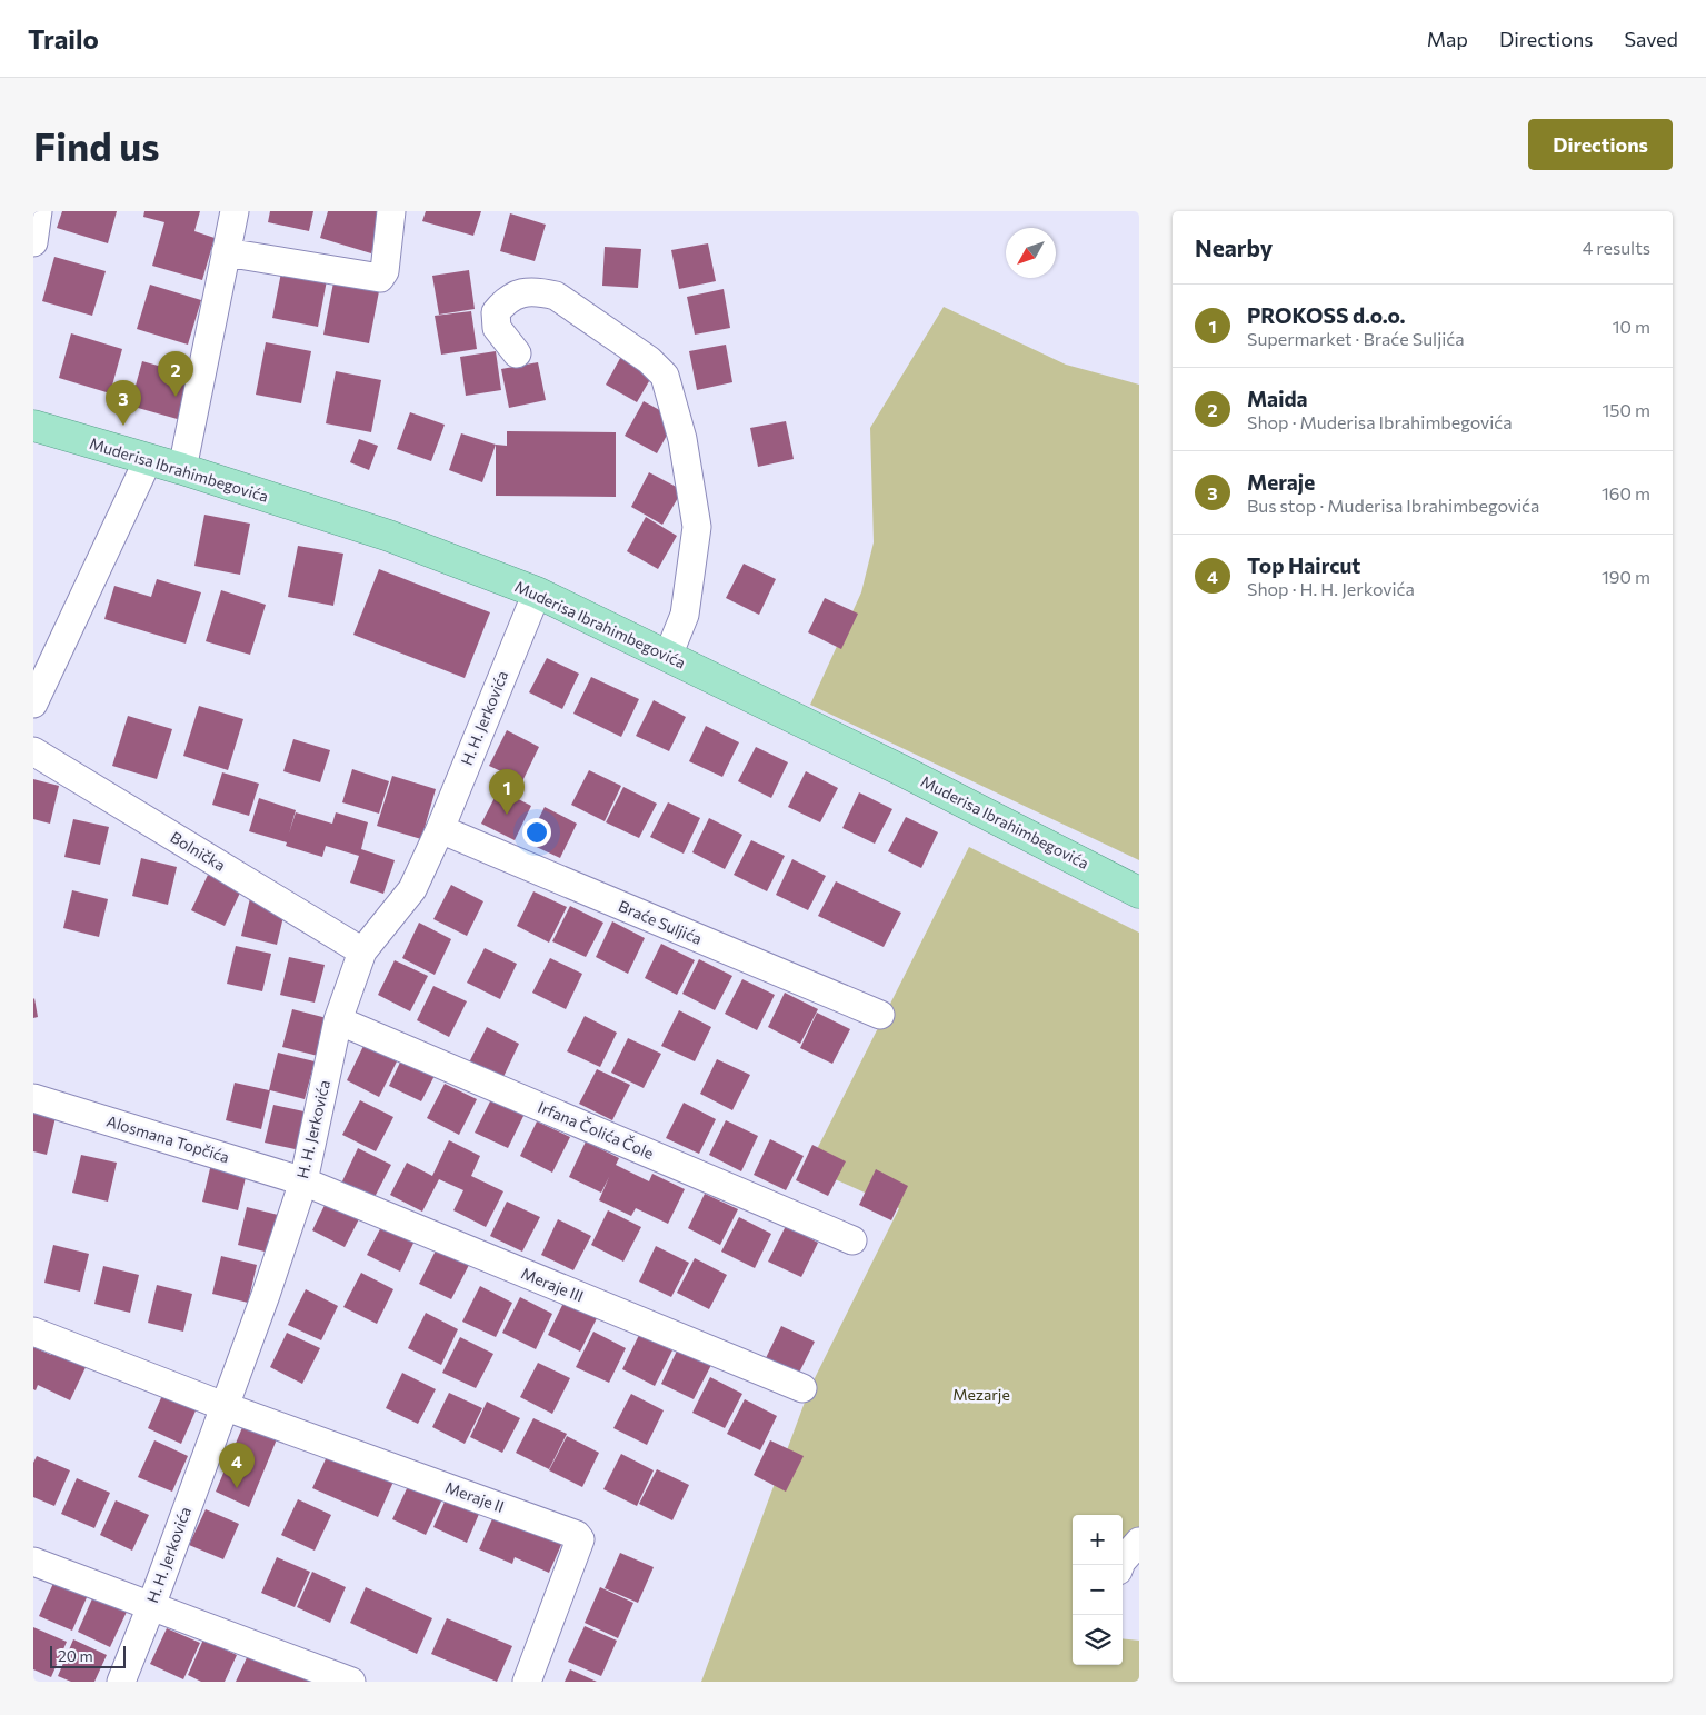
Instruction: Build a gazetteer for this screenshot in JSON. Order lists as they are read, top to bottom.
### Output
{
  "streets": {
    "main road": ["Muderisa Ibrahimbegovića"],
    "street": [
      "H. H. Jerkovića",
      "Bolnička",
      "Braće Suljića",
      "Irfana Čolića Čole",
      "Alosmana Topčića",
      "Meraje III",
      "Meraje II"
    ]
  },
  "crossings": [
    ["Muderisa Ibrahimbegovića", "H. H. Jerkovića"],
    ["H. H. Jerkovića", "Bolnička"],
    ["H. H. Jerkovića", "Braće Suljića"],
    ["H. H. Jerkovića", "Irfana Čolića Čole"],
    ["H. H. Jerkovića", "Alosmana Topčića"],
    ["H. H. Jerkovića", "Meraje III"],
    ["H. H. Jerkovića", "Meraje II"],
    ["Alosmana Topčića", "Meraje III"]
  ],
  "parks": ["Mezarje"],
  "scale_bar": "20 m",
  "north": "bottom left",
  "page": {
    "header": "Trailo",
    "nav": ["Map", "Directions", "Saved"],
    "buttons": "Directions",
    "title": "Find us",
    "heading": ["Nearby", "4 results"],
    "list": [
      {
        "mark": "1",
        "name": "PROKOSS d.o.o.",
        "note": "Supermarket · Braće Suljića",
        "value": "10 m"
      },
      {
        "mark": "2",
        "name": "Maida",
        "note": "Shop · Muderisa Ibrahimbegovića",
        "value": "150 m"
      },
      {
        "mark": "3",
        "name": "Meraje",
        "note": "Bus stop · Muderisa Ibrahimbegovića",
        "value": "160 m"
      },
      {
        "mark": "4",
        "name": "Top Haircut",
        "note": "Shop · H. H. Jerkovića",
        "value": "190 m"
      }
    ],
    "pins": [
      "2",
      "3",
      "1",
      "4"
    ],
    "map_buttons": ["+", "−"],
    "scale": "20 m"
  }
}
